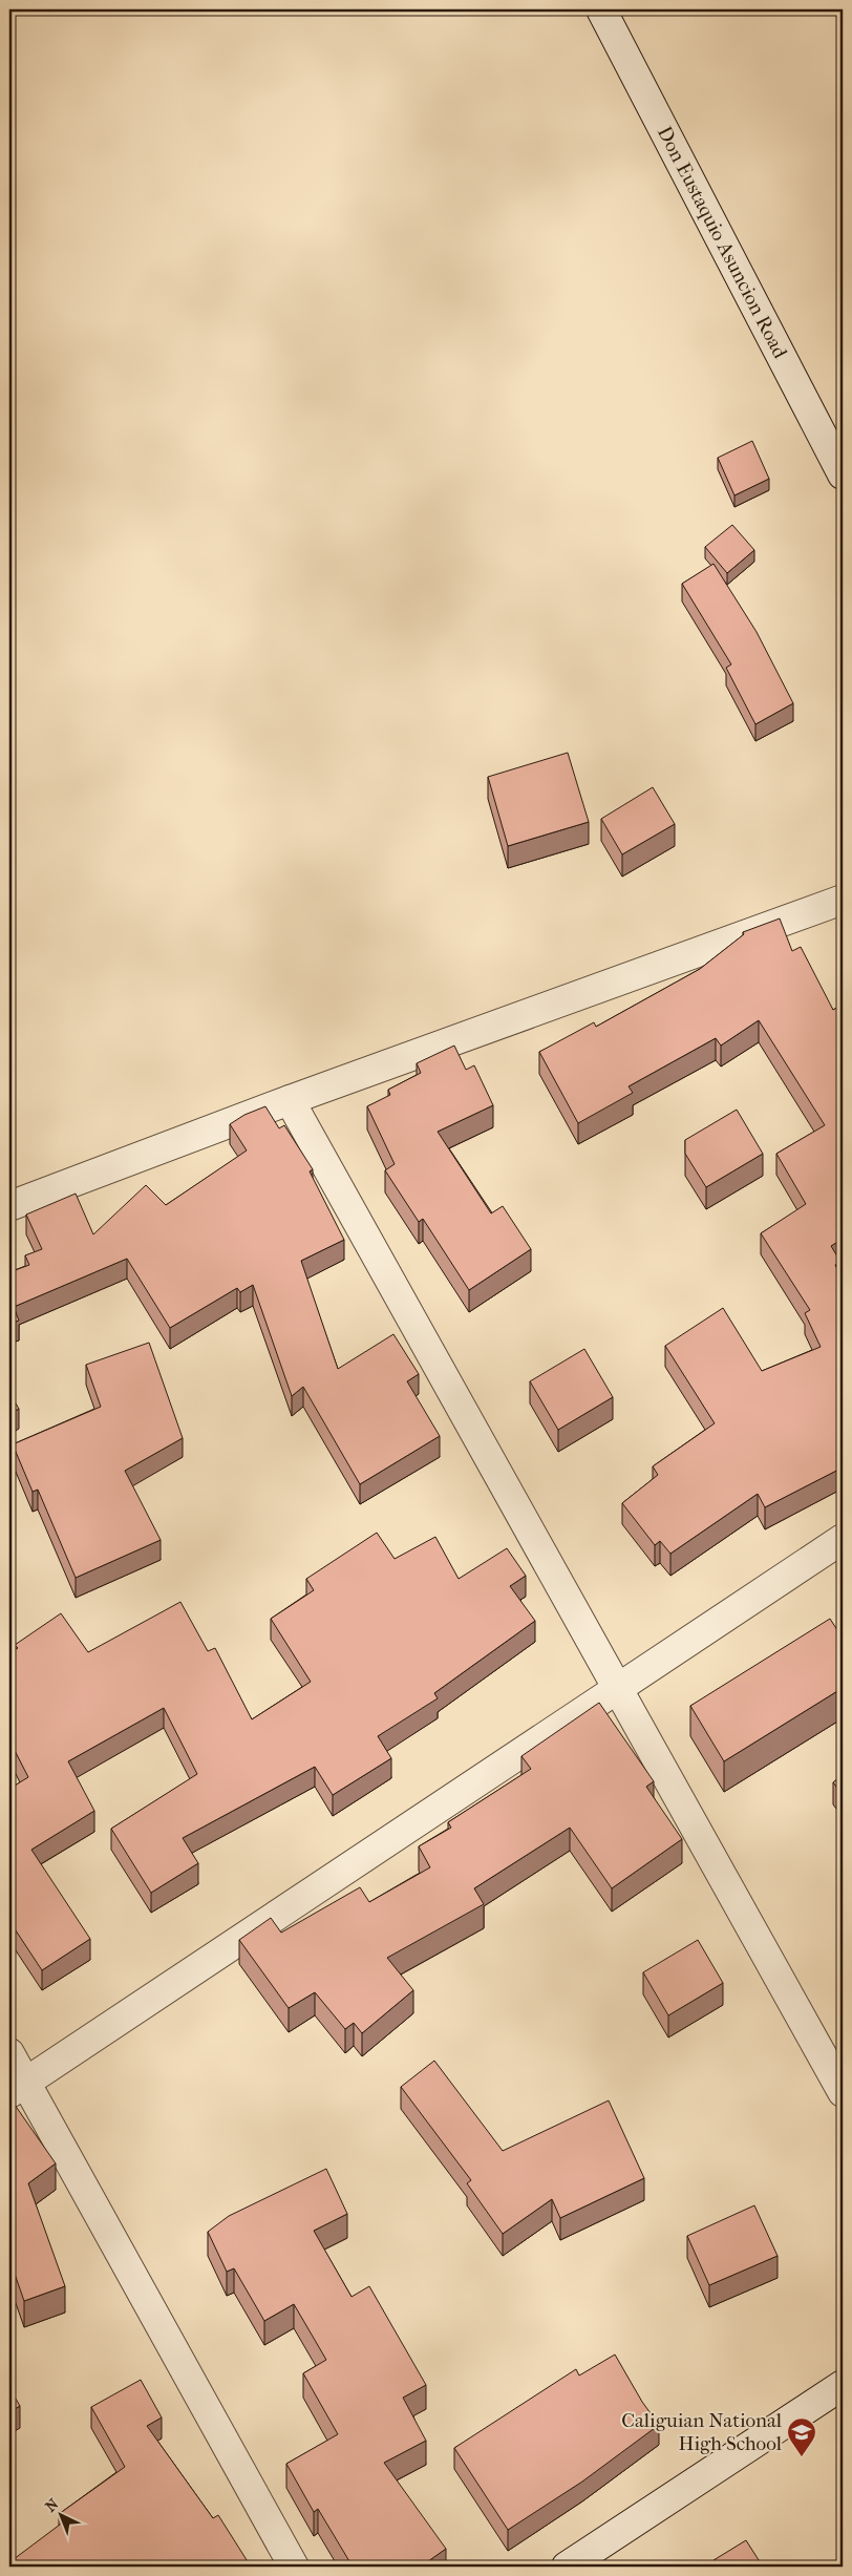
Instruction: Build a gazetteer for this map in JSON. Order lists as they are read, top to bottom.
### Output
{
  "streets": {
    "street": ["Don Eustaquio Asuncion Road"]
  },
  "places": {
    "school or university": ["Caliguian National High School"]
  },
  "north": "top left"
}
